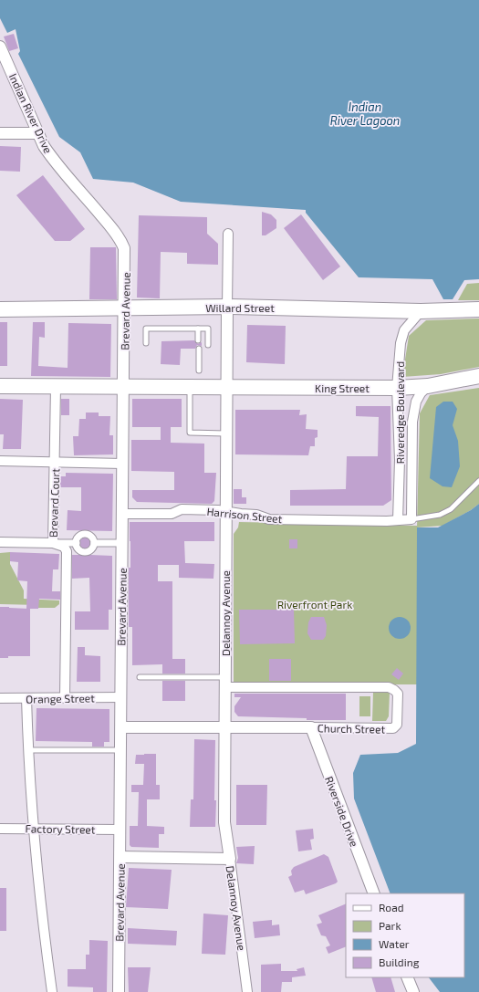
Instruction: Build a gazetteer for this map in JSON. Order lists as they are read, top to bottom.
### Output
{
  "streets": {
    "main road": ["Willard Street", "King Street"],
    "street": [
      "Indian River Drive",
      "Brevard Avenue",
      "Riveredge Boulevard",
      "Brevard Court",
      "Harrison Street",
      "Delannoy Avenue",
      "Orange Street",
      "Church Street",
      "Riverside Drive",
      "Factory Street"
    ]
  },
  "crossings": [
    ["Indian River Drive", "Brevard Avenue"],
    ["Willard Street", "Brevard Avenue"],
    ["Willard Street", "Riveredge Boulevard"],
    ["Willard Street", "Delannoy Avenue"],
    ["Brevard Avenue", "King Street"],
    ["Brevard Avenue", "Harrison Street"],
    ["Brevard Avenue", "Orange Street"],
    ["Brevard Avenue", "Church Street"],
    ["Brevard Avenue", "Factory Street"],
    ["King Street", "Riveredge Boulevard"],
    ["King Street", "Brevard Court"],
    ["King Street", "Delannoy Avenue"],
    ["Riveredge Boulevard", "Harrison Street"],
    ["Brevard Court", "Orange Street"],
    ["Harrison Street", "Delannoy Avenue"],
    ["Delannoy Avenue", "Church Street"],
    ["Church Street", "Riverside Drive"]
  ],
  "water": ["Indian River Lagoon"],
  "parks": ["Riverfront Park"],
  "legend": [
    "Road",
    "Park",
    "Water",
    "Building"
  ]
}
